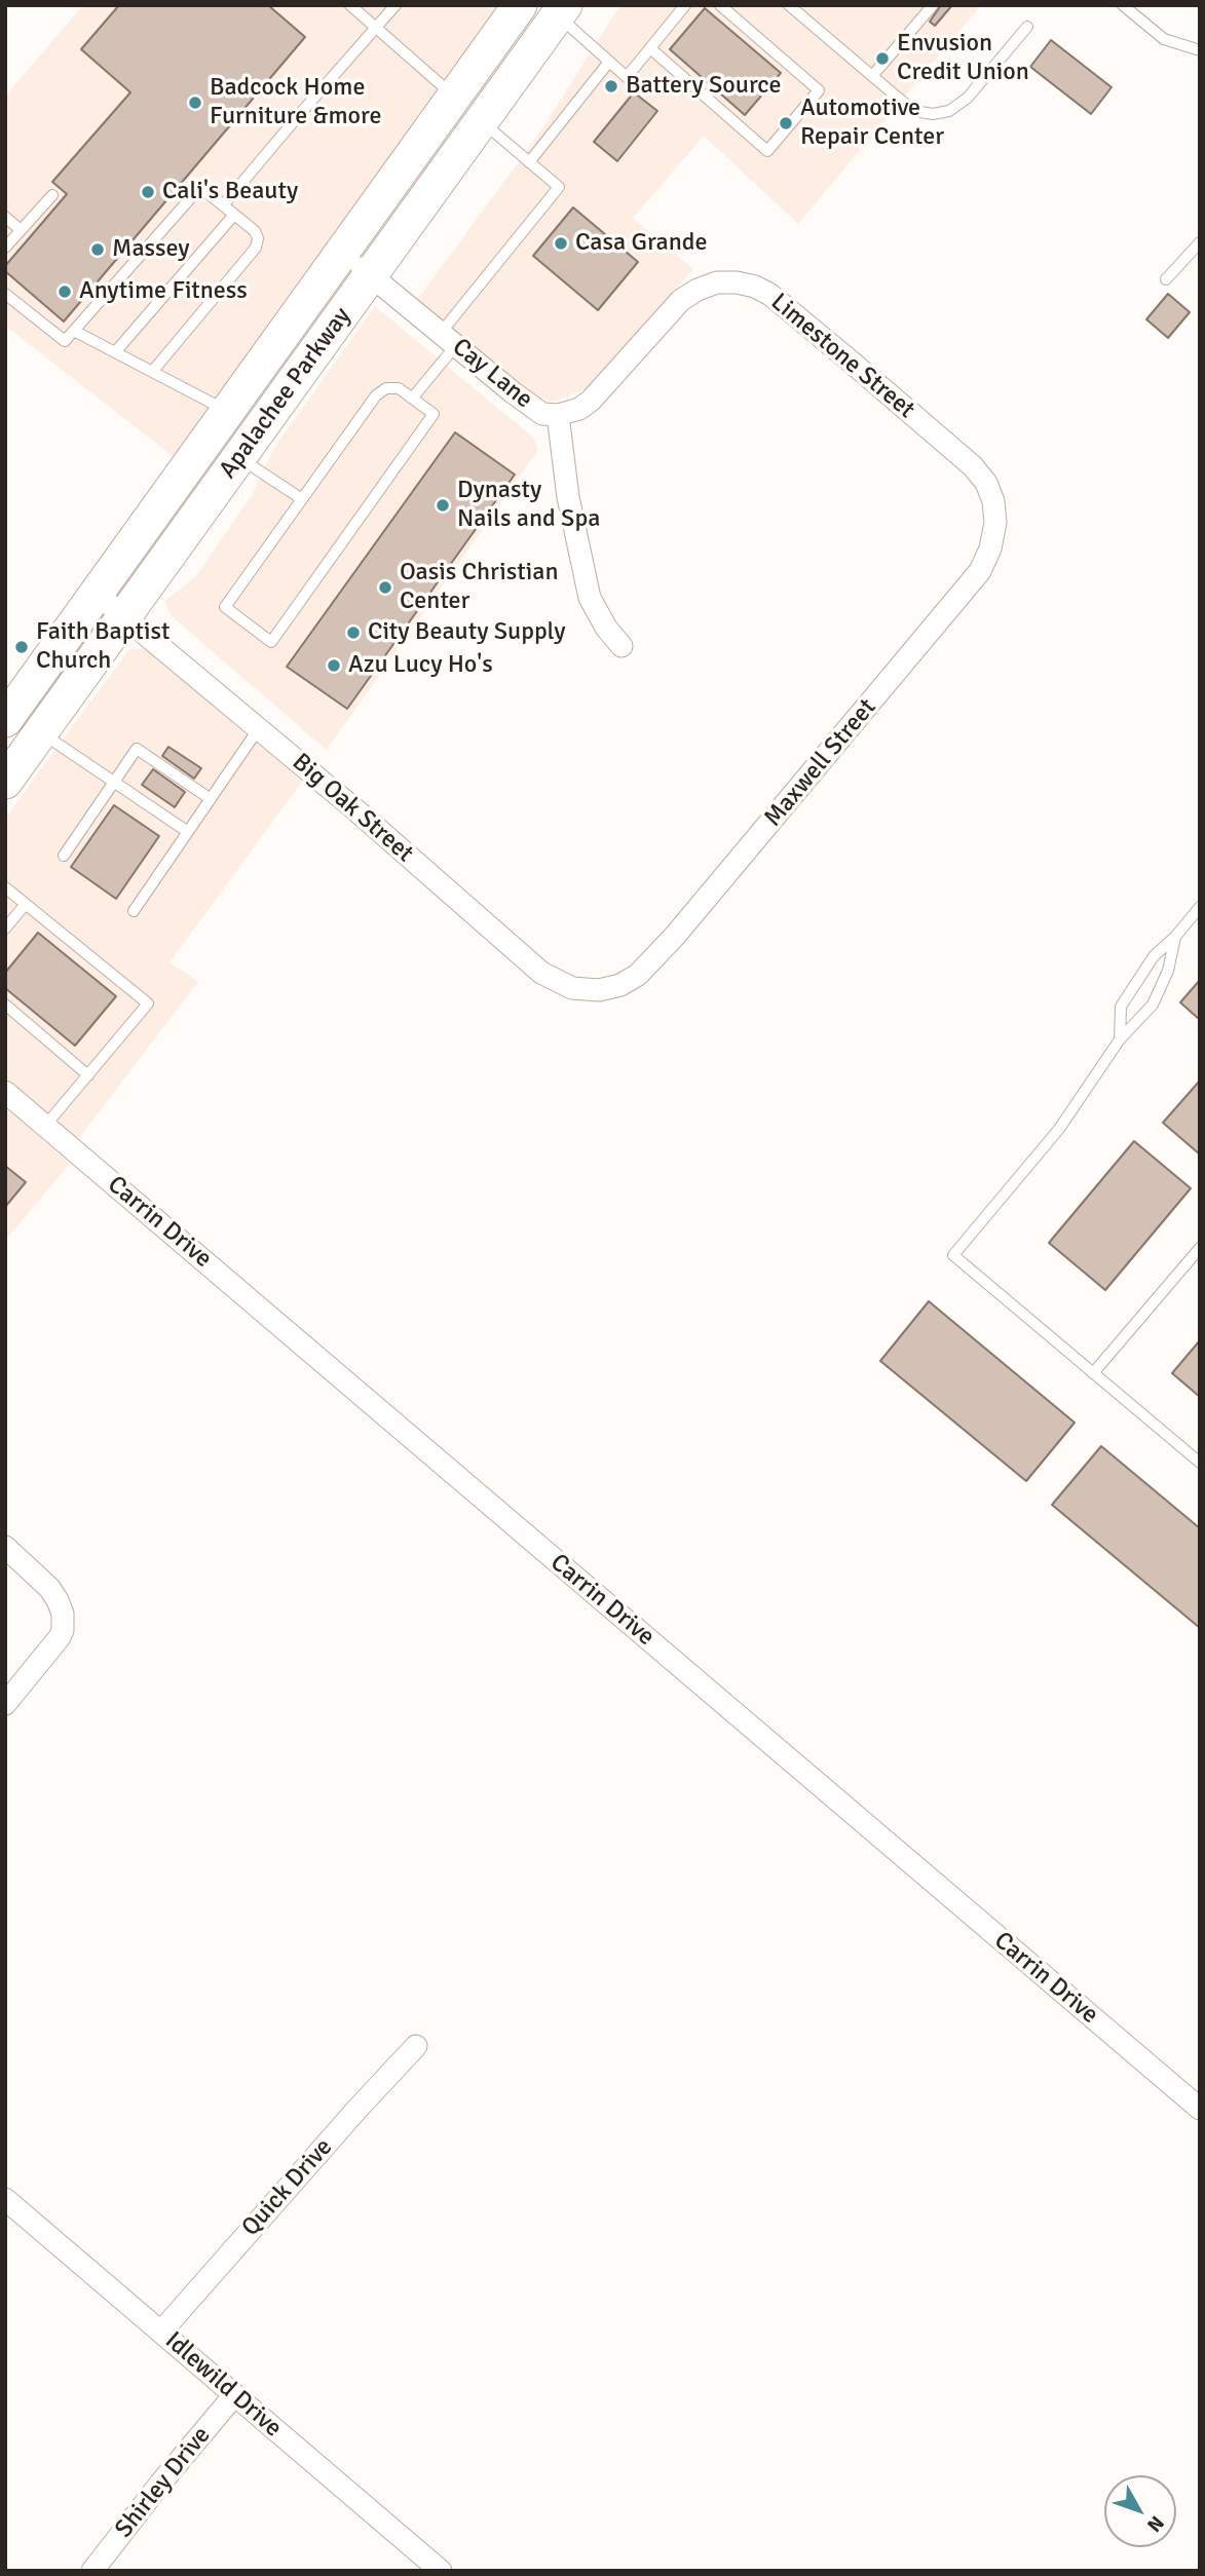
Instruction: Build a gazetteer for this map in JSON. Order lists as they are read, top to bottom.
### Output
{
  "streets": {
    "main road": ["Apalachee Parkway"],
    "street": [
      "Limestone Street",
      "Cay Lane",
      "Maxwell Street",
      "Big Oak Street",
      "Carrin Drive",
      "Quick Drive",
      "Idlewild Drive",
      "Shirley Drive"
    ]
  },
  "crossings": [
    ["Limestone Street", "Cay Lane"],
    ["Limestone Street", "Maxwell Street"],
    ["Cay Lane", "Apalachee Parkway"],
    ["Apalachee Parkway", "Big Oak Street"],
    ["Maxwell Street", "Big Oak Street"],
    ["Quick Drive", "Idlewild Drive"],
    ["Idlewild Drive", "Shirley Drive"]
  ],
  "places": [
    "Envusion Credit Union",
    "Battery Source",
    "Badcock Home Furniture &more",
    "Automotive Repair Center",
    "Cali's Beauty",
    "Casa Grande",
    "Massey",
    "Anytime Fitness",
    "Dynasty Nails and Spa",
    "Oasis Christian Center",
    "City Beauty Supply",
    "Faith Baptist Church",
    "Azu Lucy Ho's"
  ],
  "north": "bottom right"
}
